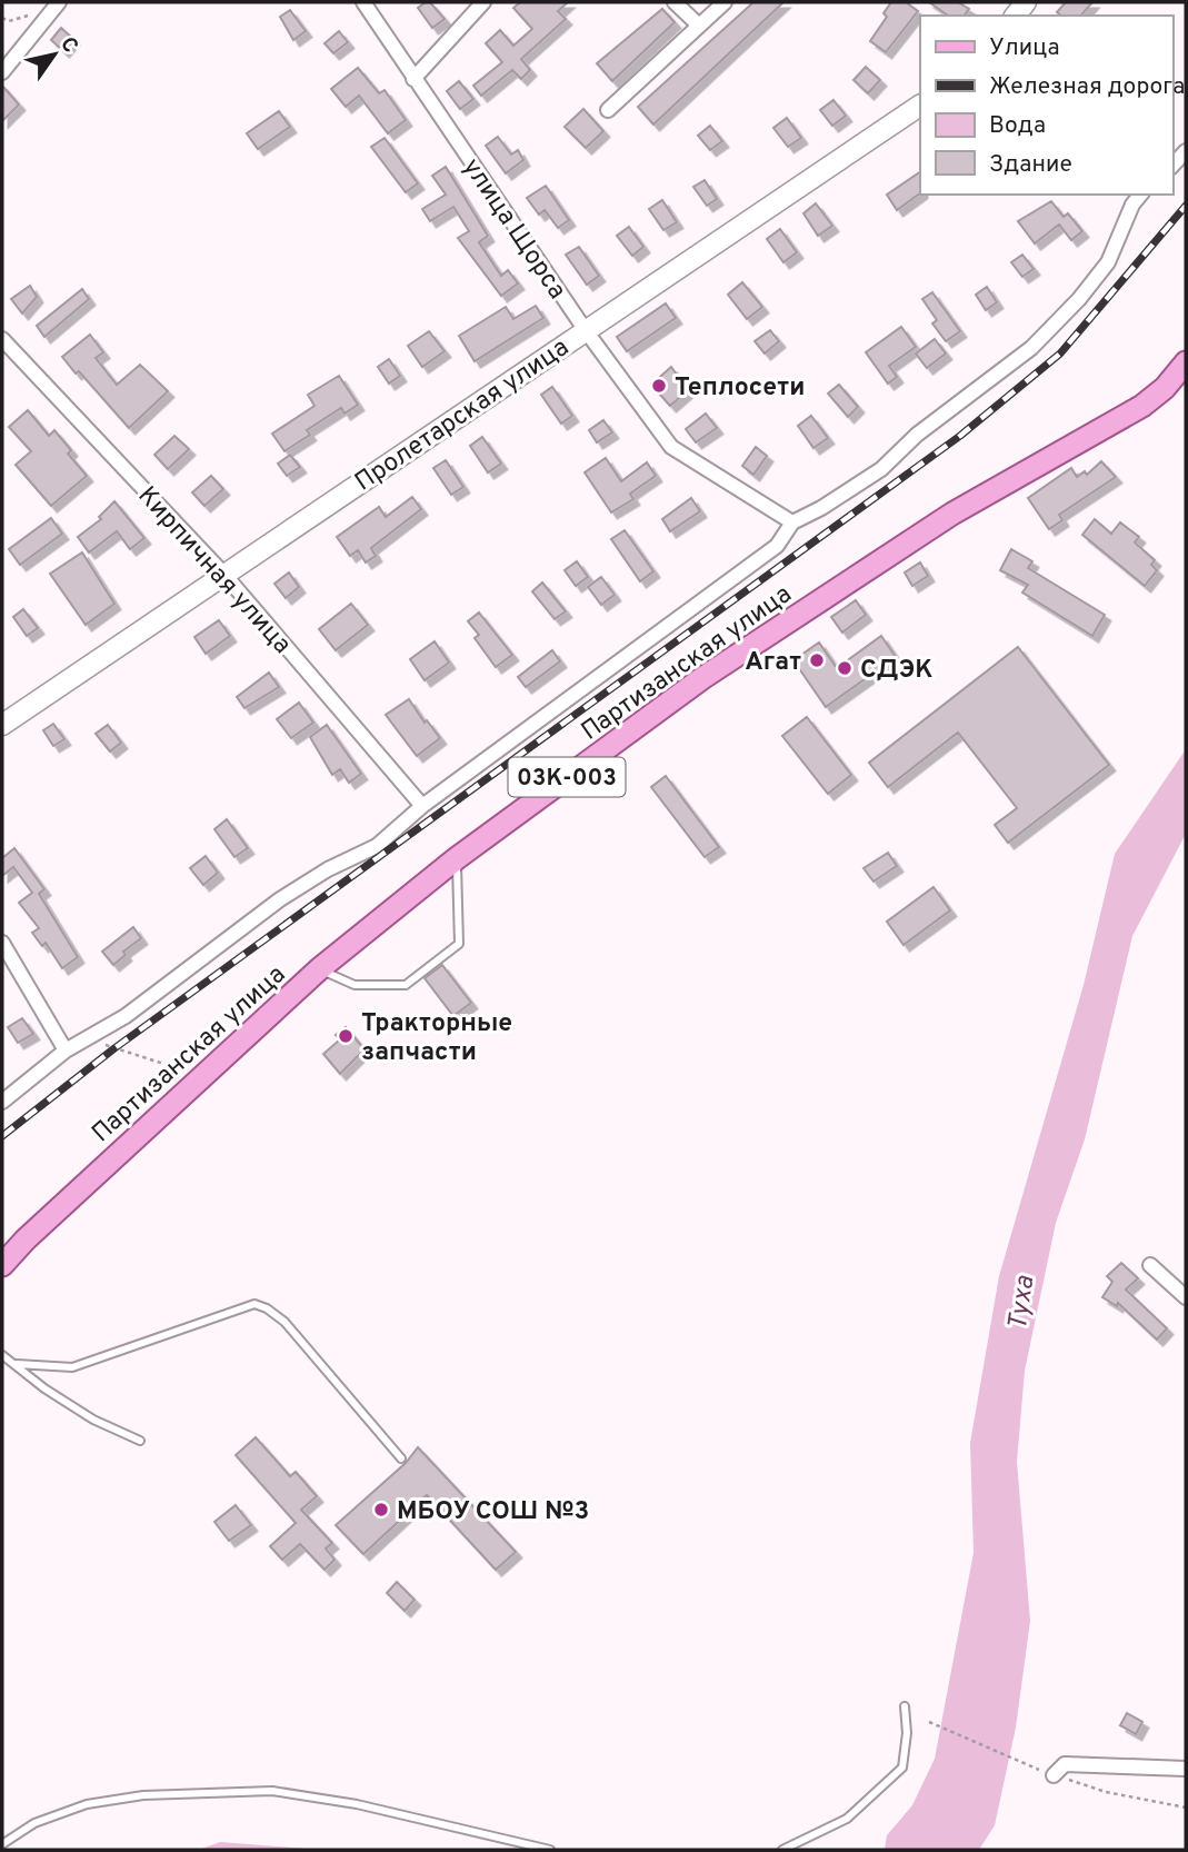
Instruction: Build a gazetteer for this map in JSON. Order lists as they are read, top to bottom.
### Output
{
  "streets": {
    "main road": ["Партизанская улица", "03К-003"],
    "street": ["улица Щорса", "Пролетарская улица", "Кирпичная улица"]
  },
  "crossings": [
    ["улица Щорса", "Пролетарская улица"],
    ["улица Щорса", "Партизанская улица"],
    ["Пролетарская улица", "Кирпичная улица"],
    ["Кирпичная улица", "Партизанская улица"]
  ],
  "water": ["Туха"],
  "places": [
    "Теплосети",
    "Агат",
    "СДЭК",
    "Тракторные запчасти",
    "МБОУ СОШ №3"
  ],
  "legend": [
    "Улица",
    "Железная дорога",
    "Вода",
    "Здание"
  ],
  "north": "top right"
}
